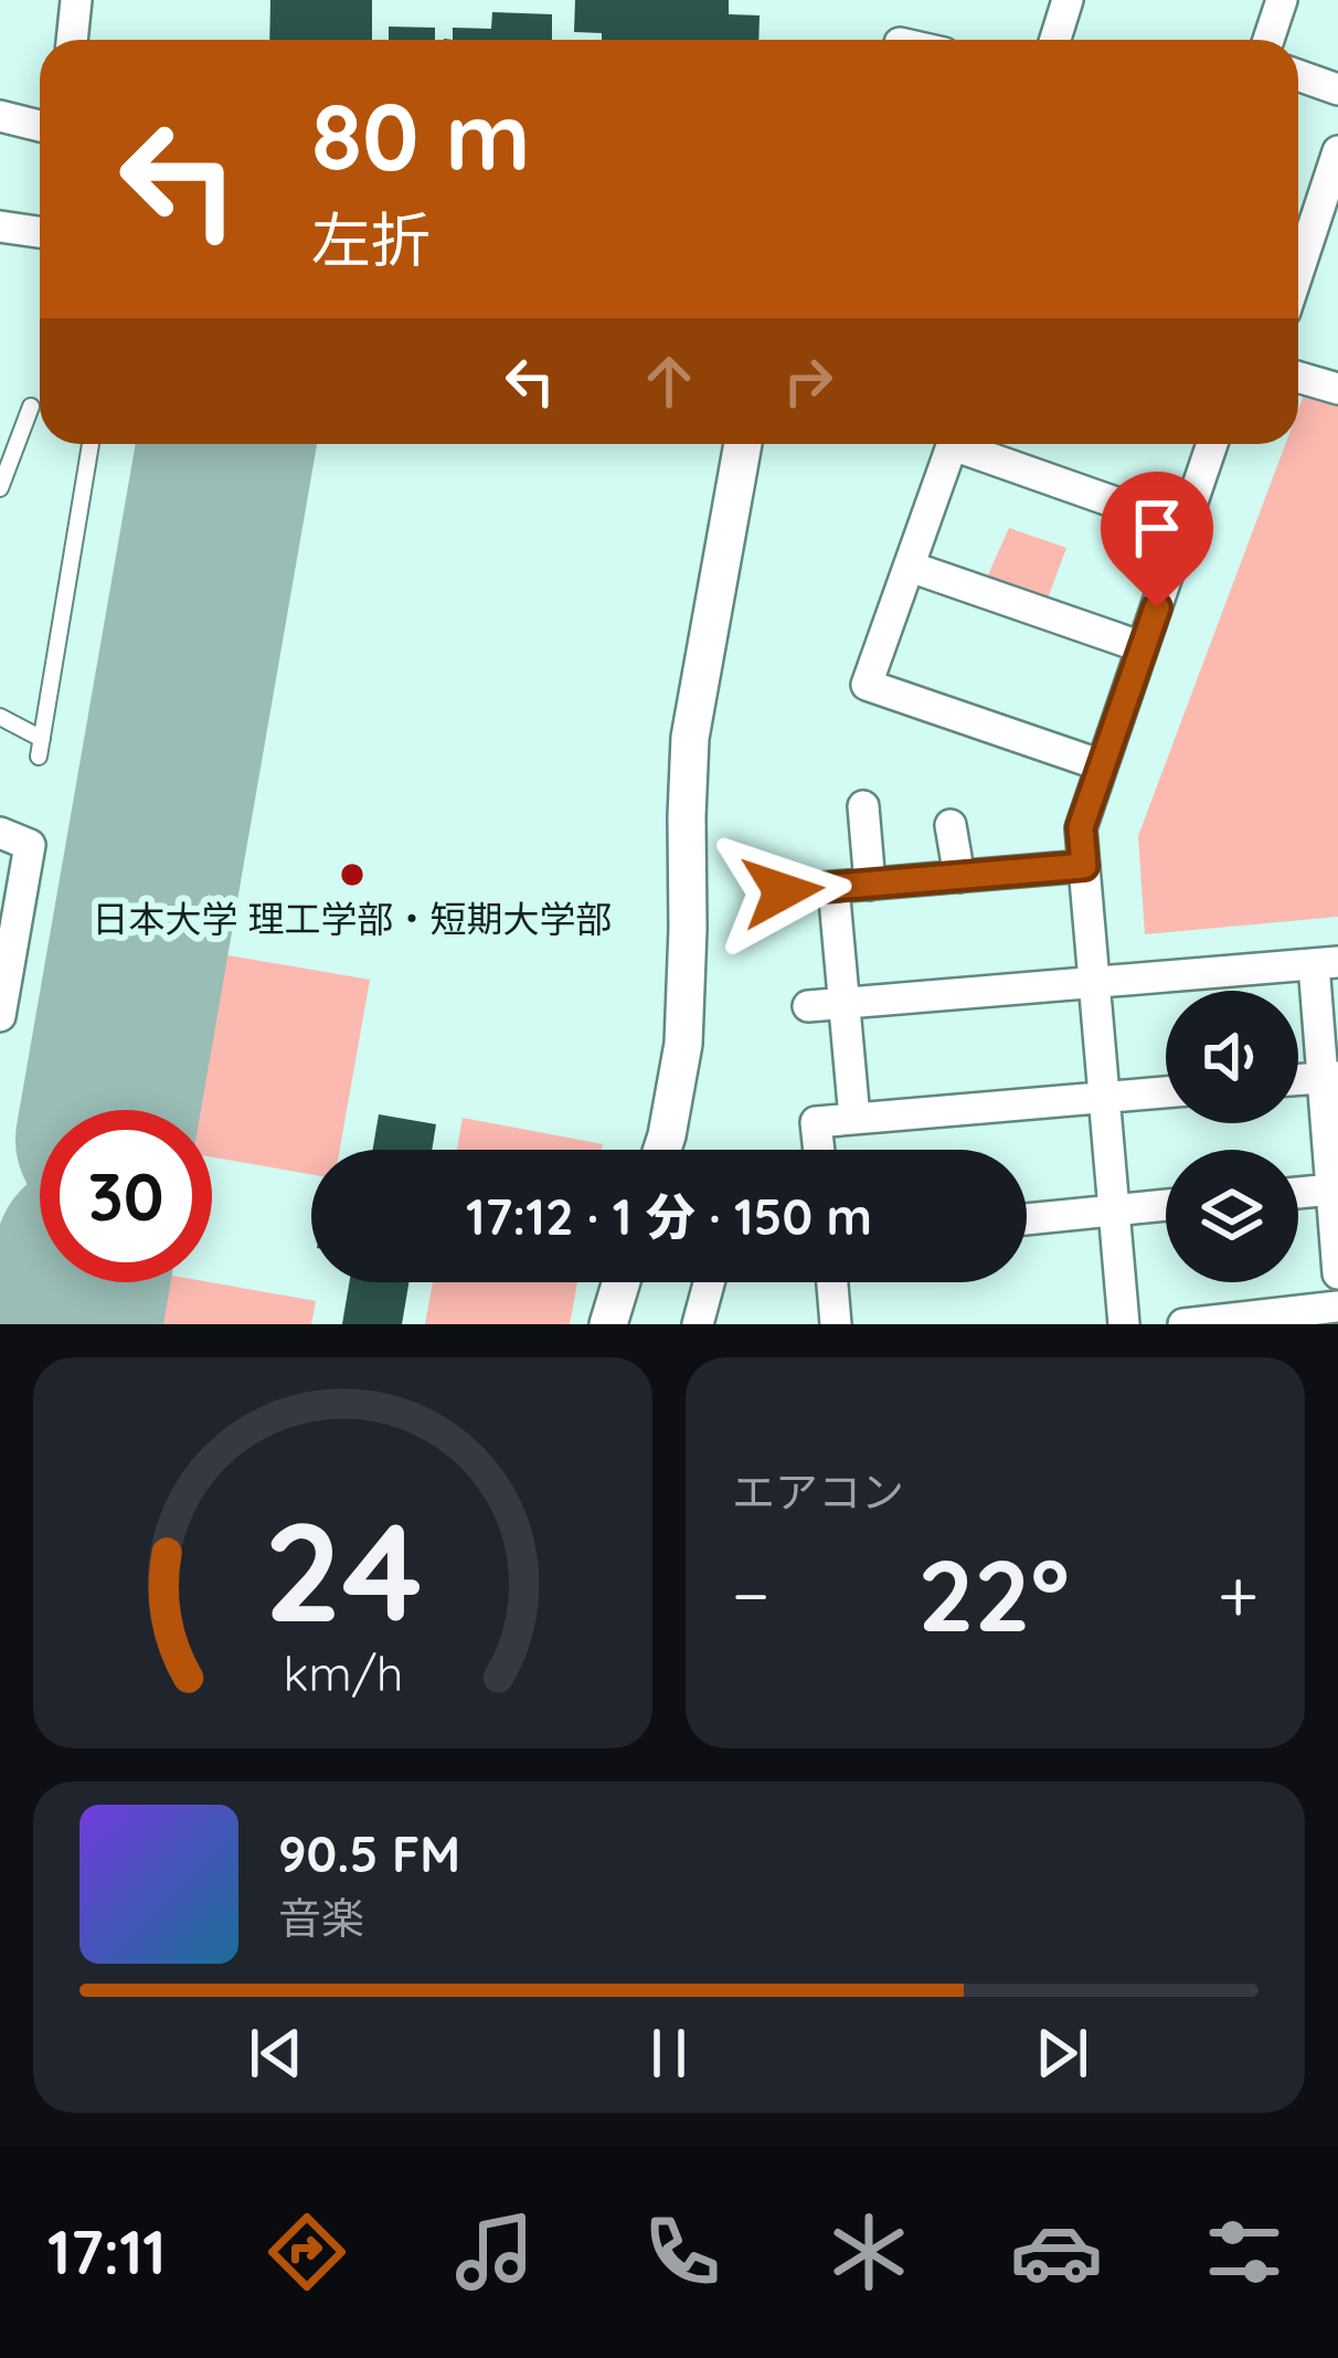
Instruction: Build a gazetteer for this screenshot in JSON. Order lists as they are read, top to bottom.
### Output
{
  "places": ["日本大学 理工学部・短期大学部"],
  "page": {
    "turn": ["80 m", "左折"],
    "limit": "30",
    "trip": "17:12 · 1 分 · 150 m",
    "tile": "エアコン",
    "heat": ["−", "22°", "+"],
    "song": ["90.5 FM", "音楽"],
    "tabs": "17:11",
    "gauge": ["24", "km/h"]
  }
}
